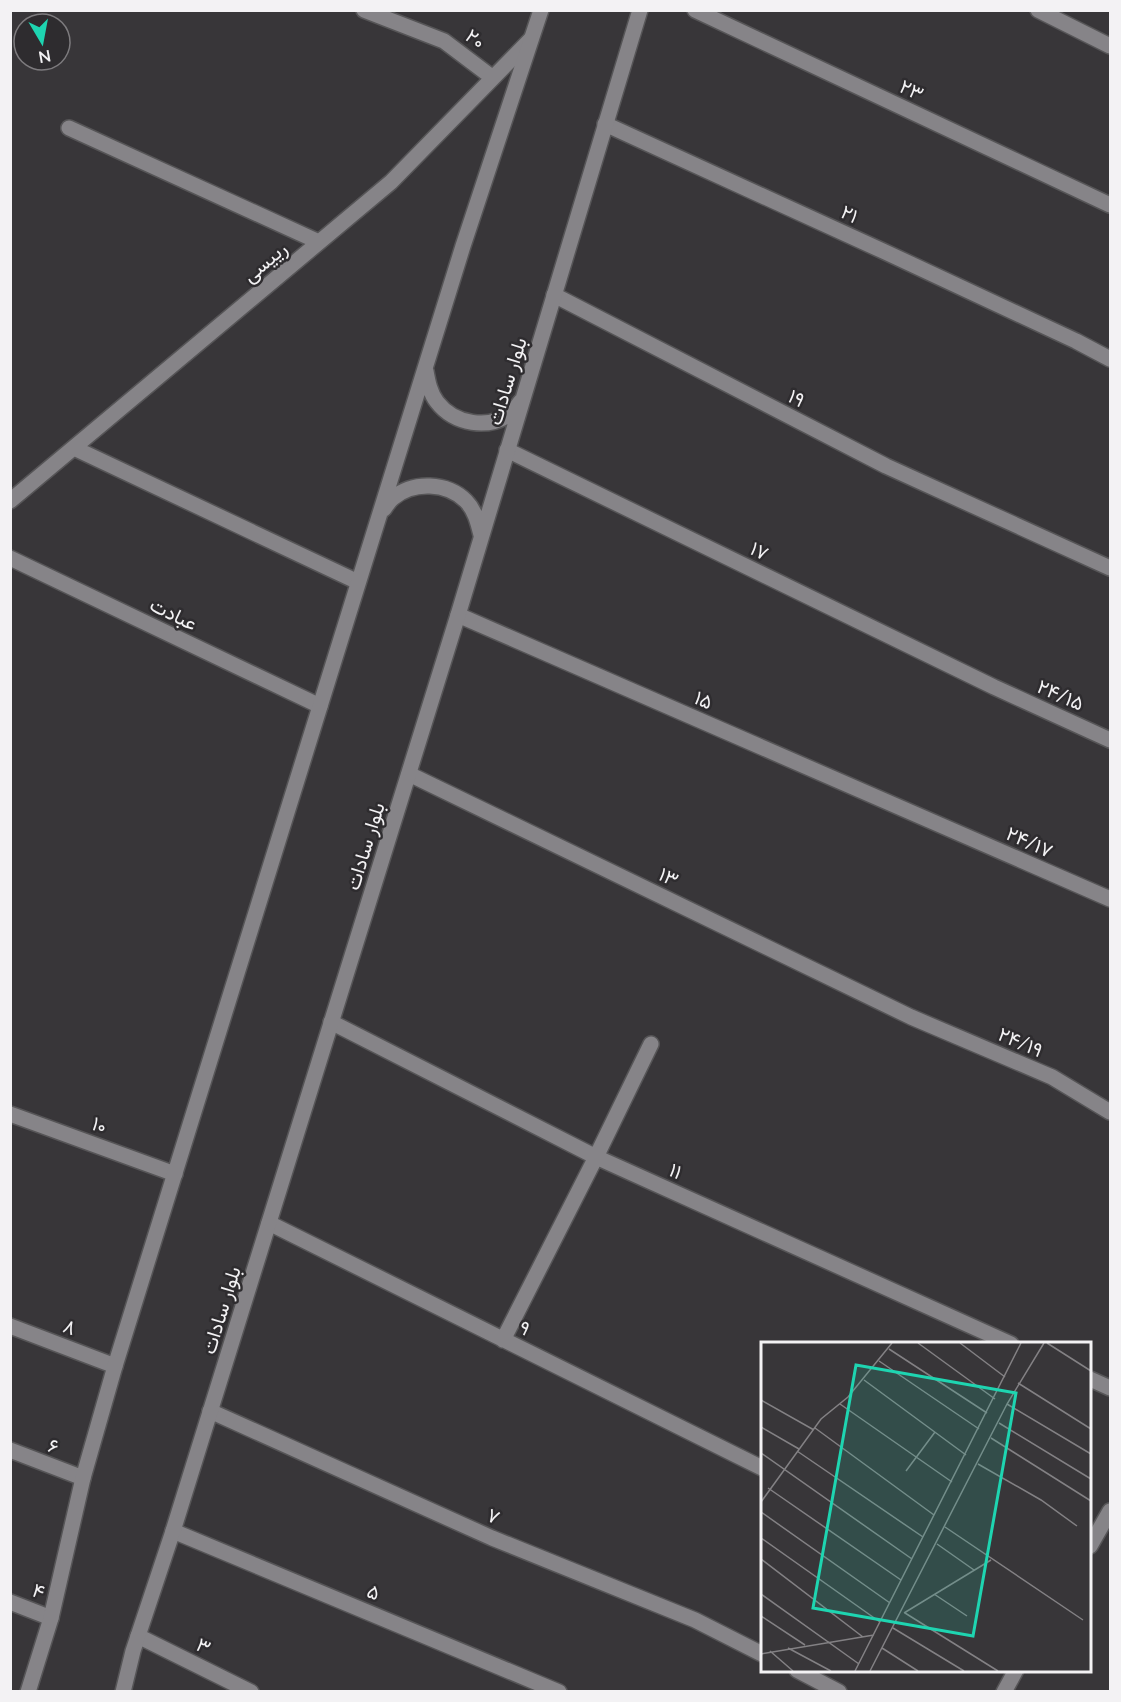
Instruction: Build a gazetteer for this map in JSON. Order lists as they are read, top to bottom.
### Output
{
  "streets": {
    "street": [
      "۲۰",
      "۲۳",
      "۲۱",
      "رییسی",
      "بلوار سادات",
      "۱۹",
      "۱۷",
      "عبادت",
      "۲۴/۱۵",
      "۱۵",
      "۲۴/۱۷",
      "۱۳",
      "۲۴/۱۹",
      "۱۰",
      "۱۱",
      "۸",
      "۹",
      "۶",
      "۷",
      "۴",
      "۵",
      "۳"
    ]
  },
  "crossings": [
    ["۲۰", "رییسی"],
    ["۲۱", "بلوار سادات"],
    ["بلوار سادات", "۱۹"],
    ["بلوار سادات", "۱۷"],
    ["بلوار سادات", "۱۵"],
    ["بلوار سادات", "۱۳"],
    ["بلوار سادات", "۱۱"],
    ["بلوار سادات", "۹"],
    ["بلوار سادات", "۷"],
    ["بلوار سادات", "۵"],
    ["بلوار سادات", "۳"],
    ["۱۷", "۲۴/۱۵"],
    ["۱۵", "۲۴/۱۷"],
    ["۱۳", "۲۴/۱۹"]
  ],
  "north": "bottom"
}
